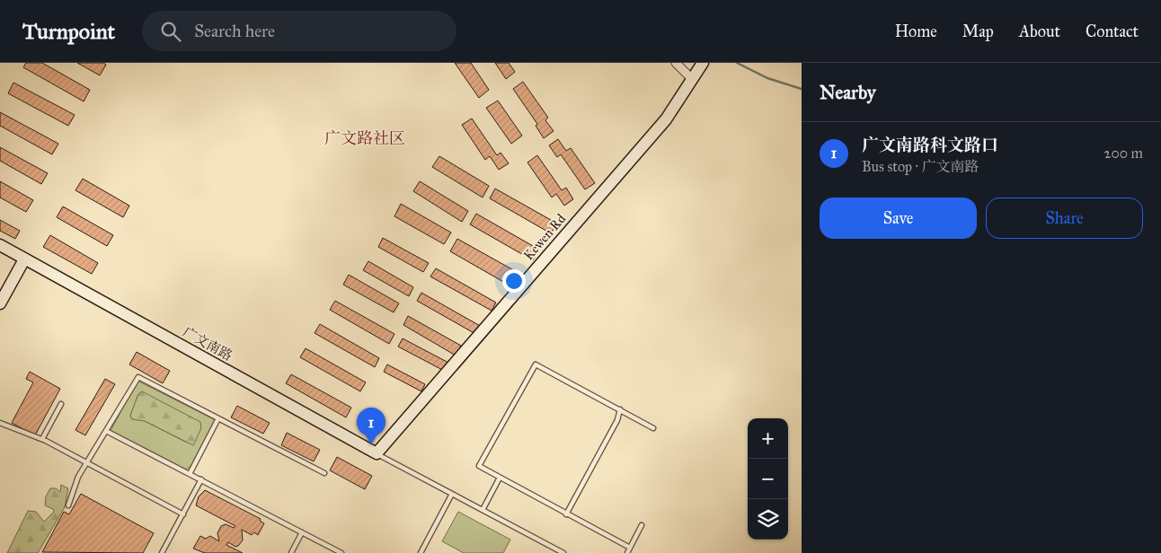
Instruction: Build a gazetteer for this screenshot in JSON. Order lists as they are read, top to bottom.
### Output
{
  "streets": {
    "street": ["Kewen Rd", "广文南路"]
  },
  "crossings": [
    ["Kewen Rd", "广文南路"]
  ],
  "districts": ["广文路社区"],
  "page": {
    "header": "Turnpoint",
    "search": "Search here",
    "nav": [
      "Home",
      "Map",
      "About",
      "Contact"
    ],
    "heading": "Nearby",
    "list": [
      {
        "mark": "1",
        "name": "广文南路科文路口",
        "note": "Bus stop · 广文南路",
        "value": "200 m"
      }
    ],
    "buttons": ["Save", "Share"],
    "pins": "1",
    "map_buttons": ["+", "−"]
  }
}
